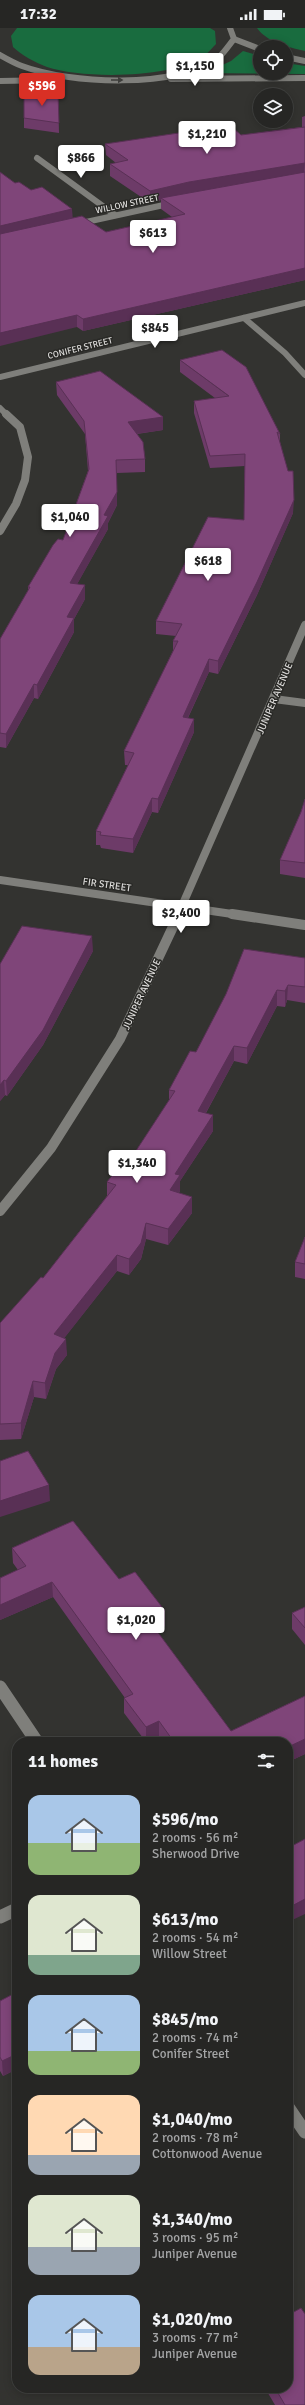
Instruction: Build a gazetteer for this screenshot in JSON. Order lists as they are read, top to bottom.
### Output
{
  "streets": {
    "street": [
      "WILLOW STREET",
      "CONIFER STREET",
      "JUNIPER AVENUE",
      "FIR STREET"
    ]
  },
  "crossings": [
    ["JUNIPER AVENUE", "FIR STREET"]
  ],
  "page": {
    "status": "17:32",
    "price": [
      "$1,150",
      "$596",
      "$1,210",
      "$866",
      "$613",
      "$845",
      "$1,040",
      "$618",
      "$2,400",
      "$1,340",
      "$1,020"
    ],
    "heading": "11 homes",
    "list": [
      {
        "name": "$596/mo",
        "note": "2 rooms · 56 m² · Sherwood Drive"
      },
      {
        "name": "$613/mo",
        "note": "2 rooms · 54 m² · Willow Street"
      },
      {
        "name": "$845/mo",
        "note": "2 rooms · 74 m² · Conifer Street"
      },
      {
        "name": "$1,040/mo",
        "note": "2 rooms · 78 m² · Cottonwood Avenue"
      },
      {
        "name": "$1,340/mo",
        "note": "3 rooms · 95 m² · Juniper Avenue"
      },
      {
        "name": "$1,020/mo",
        "note": "3 rooms · 77 m² · Juniper Avenue"
      }
    ]
  }
}
